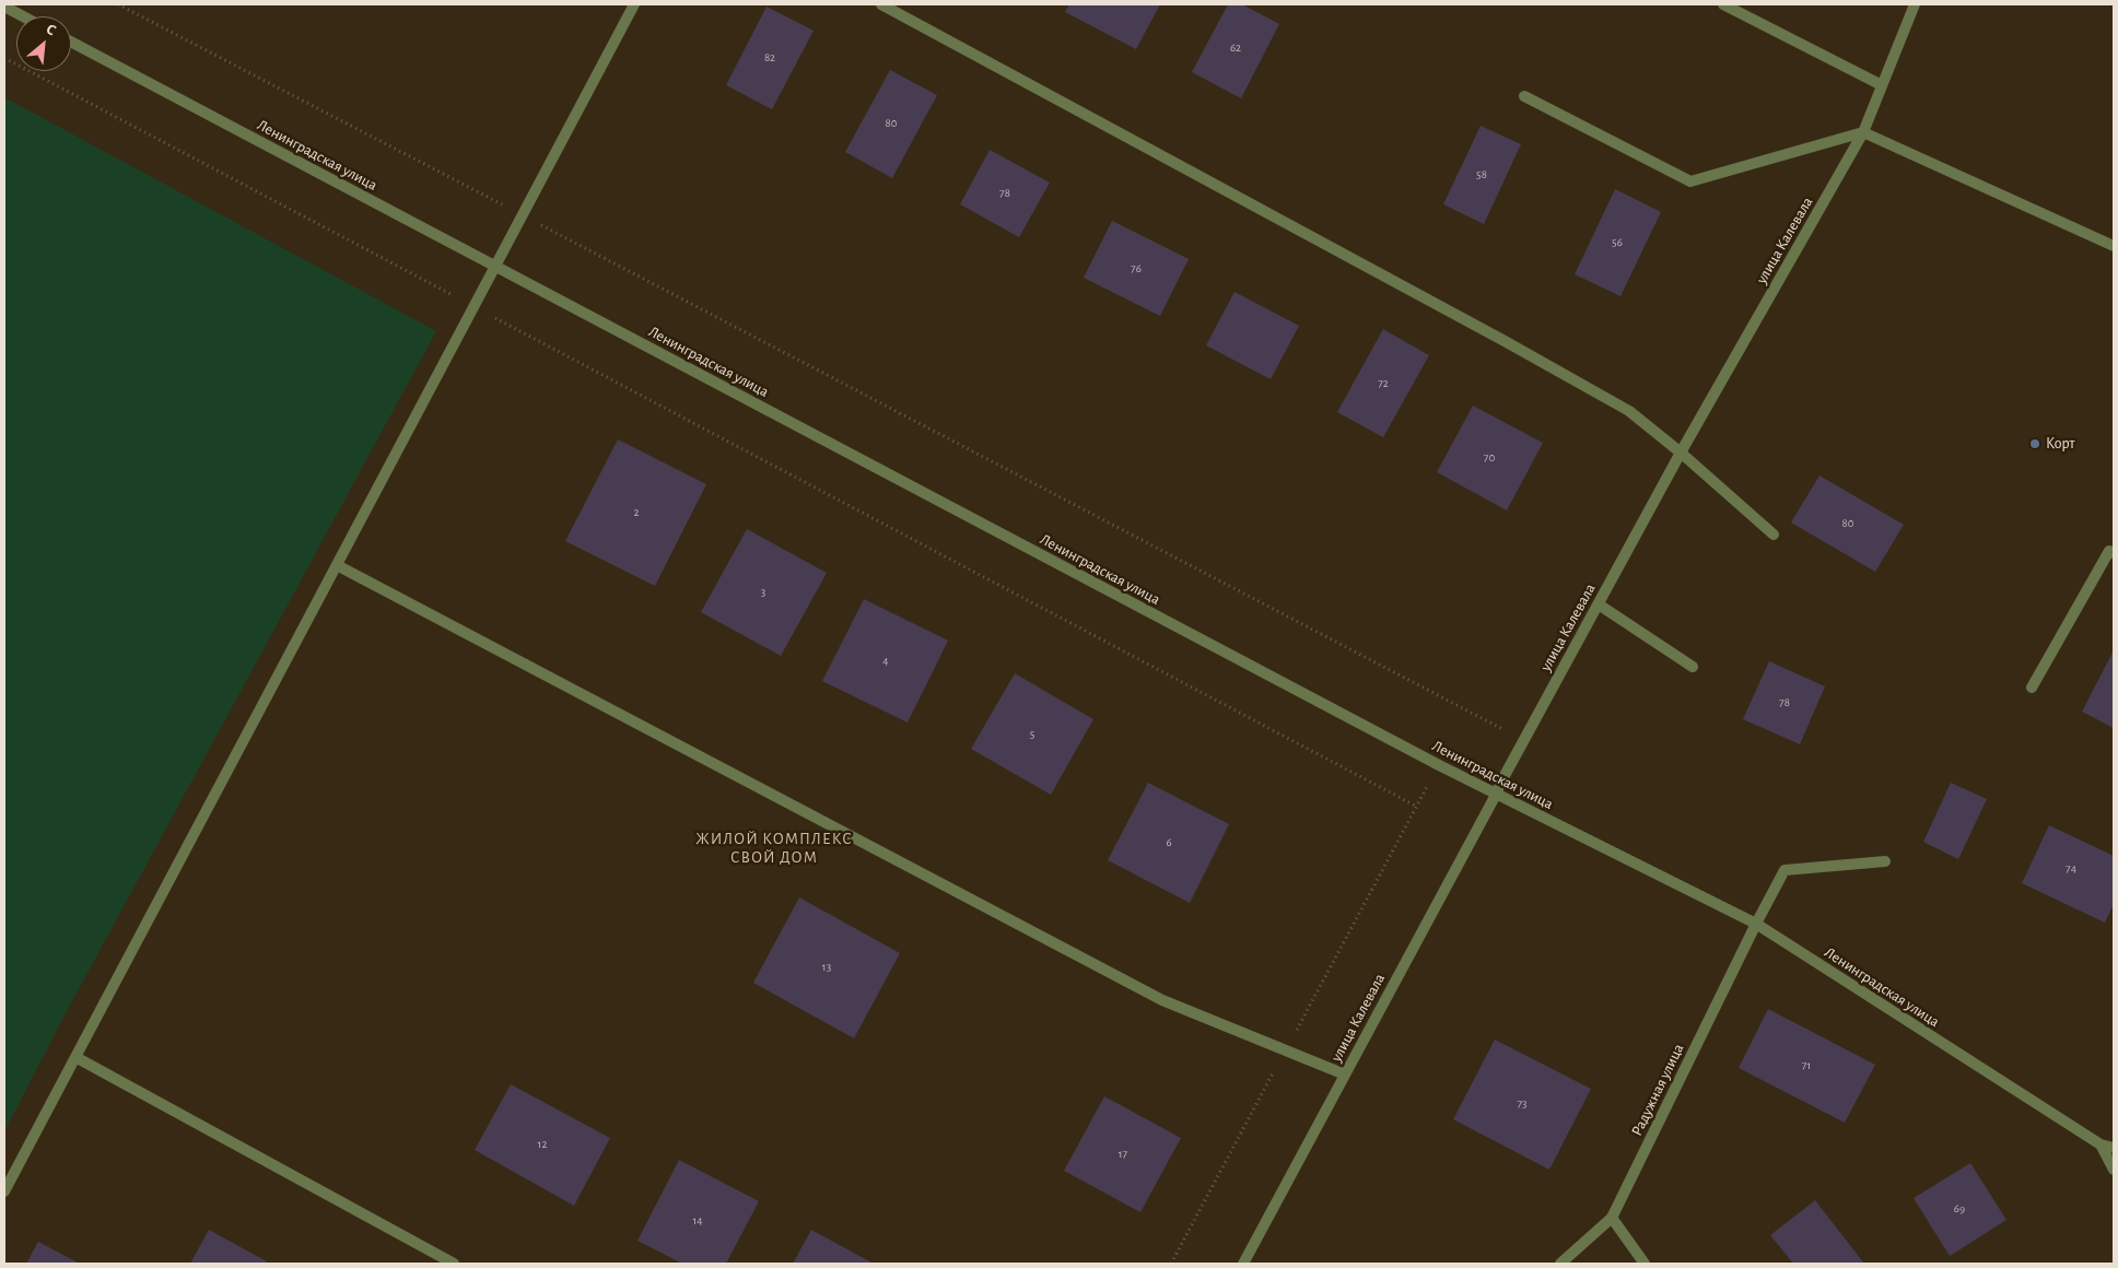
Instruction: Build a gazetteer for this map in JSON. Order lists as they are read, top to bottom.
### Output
{
  "streets": {
    "street": ["Ленинградская улица", "улица Калевала", "Радужная улица"]
  },
  "crossings": [
    ["Ленинградская улица", "улица Калевала"],
    ["Ленинградская улица", "Радужная улица"]
  ],
  "districts": ["ЖИЛОЙ КОМПЛЕКС СВОЙ ДОМ"],
  "places": ["Корт"],
  "house_numbers": [
    "62",
    "82",
    "80",
    "58",
    "78",
    "56",
    "76",
    "72",
    "70",
    "2",
    "80",
    "3",
    "4",
    "78",
    "5",
    "6",
    "74",
    "13",
    "71",
    "73",
    "12",
    "17",
    "69",
    "14"
  ],
  "north": "top right"
}
